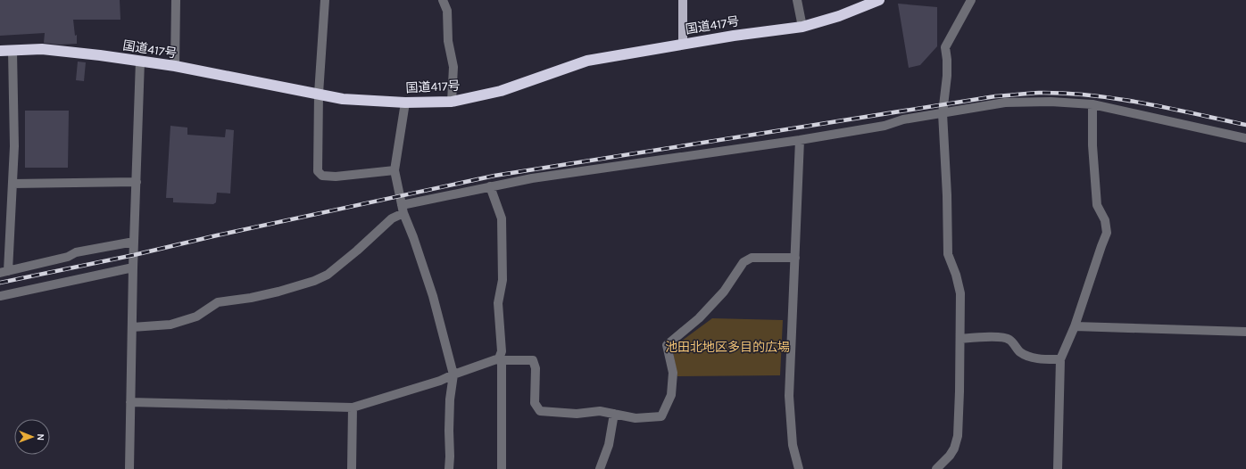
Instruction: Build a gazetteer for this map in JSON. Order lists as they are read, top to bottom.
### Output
{
  "streets": {
    "highway": ["国道417号"]
  },
  "parks": ["池田北地区多目的広場"],
  "north": "right"
}
